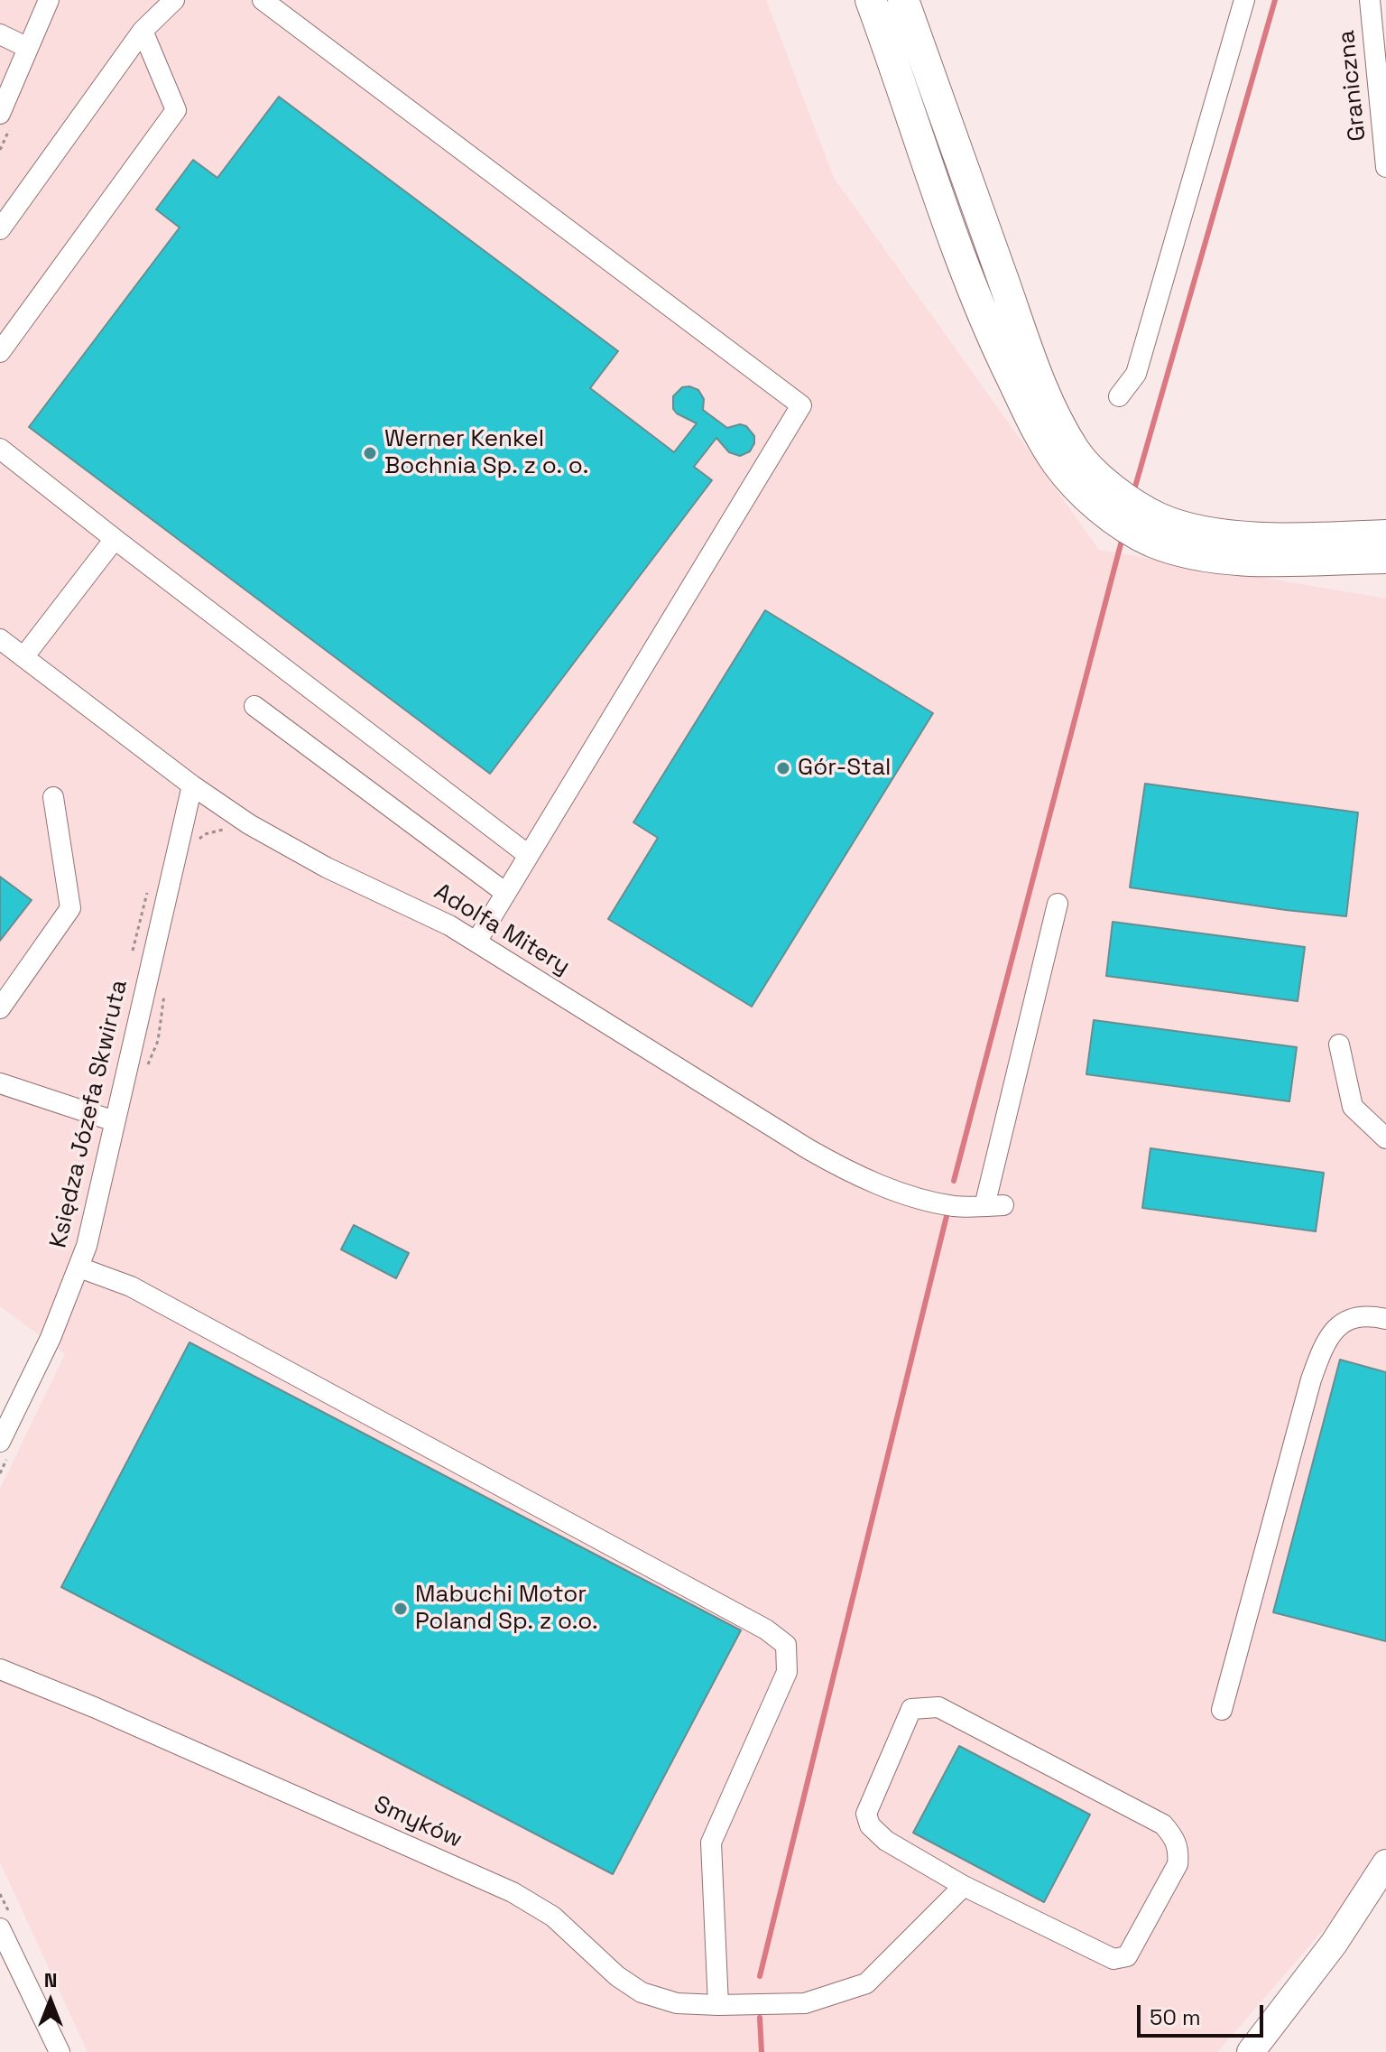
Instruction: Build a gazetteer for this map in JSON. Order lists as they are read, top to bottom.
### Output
{
  "streets": {
    "street": [
      "Graniczna",
      "Adolfa Mitery",
      "Księdza Józefa Skwiruta",
      "Smyków"
    ]
  },
  "crossings": [
    ["Adolfa Mitery", "Księdza Józefa Skwiruta"]
  ],
  "places": ["Werner Kenkel Bochnia Sp. z o. o.", "Gór-Stal", "Mabuchi Motor Poland Sp. z o.o."],
  "scale_bar": "50 m",
  "north": "top"
}
